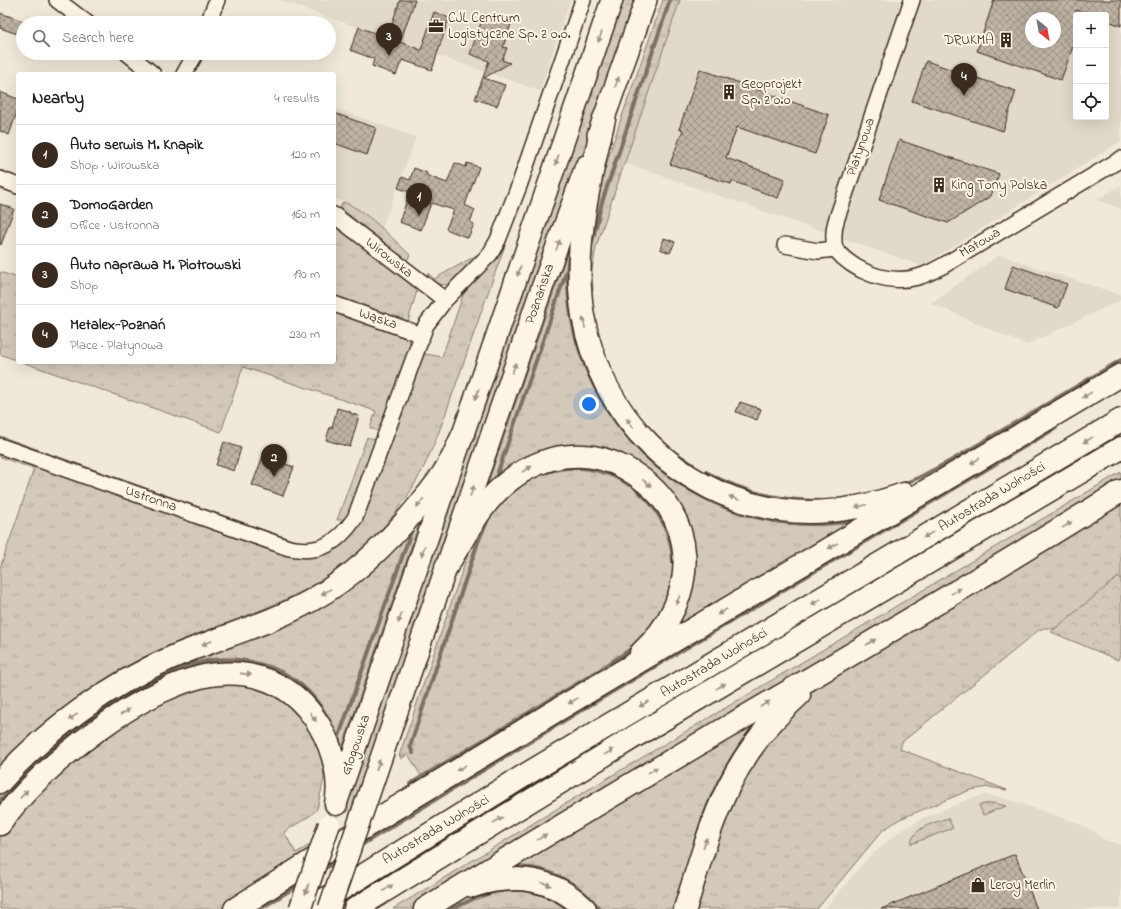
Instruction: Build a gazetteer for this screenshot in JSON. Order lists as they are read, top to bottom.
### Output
{
  "streets": {
    "highway": ["Autostrada Wolności"],
    "main road": ["Poznańska", "Głogowska"],
    "street": [
      "Platynowa",
      "Matowa",
      "Wirowska",
      "Wąska",
      "Ustronna"
    ]
  },
  "crossings": [
    ["Platynowa", "Matowa"],
    ["Wirowska", "Ustronna"],
    ["Poznańska", "Głogowska"],
    ["Wąska", "Ustronna"]
  ],
  "places": {
    "office": ["CJL Centrum Logistyczne Sp. z o.o."],
    "building": ["DRUKMA", "Geoprojekt Sp. z o.o", "King Tony Polska"],
    "shop": ["Leroy Merlin"]
  },
  "north": "bottom right",
  "page": {
    "map_buttons": ["+", "−"],
    "search": "Search here",
    "pins": [
      "3",
      "4",
      "1",
      "2"
    ],
    "heading": ["Nearby", "4 results"],
    "list": [
      {
        "mark": "1",
        "name": "Auto serwis M. Knapik",
        "note": "Shop · Wirowska",
        "value": "120 m"
      },
      {
        "mark": "2",
        "name": "DomoGarden",
        "note": "Office · Ustronna",
        "value": "160 m"
      },
      {
        "mark": "3",
        "name": "Auto naprawa M. Piotrowski",
        "note": "Shop",
        "value": "190 m"
      },
      {
        "mark": "4",
        "name": "Metalex-Poznań",
        "note": "Place · Platynowa",
        "value": "230 m"
      }
    ]
  }
}
